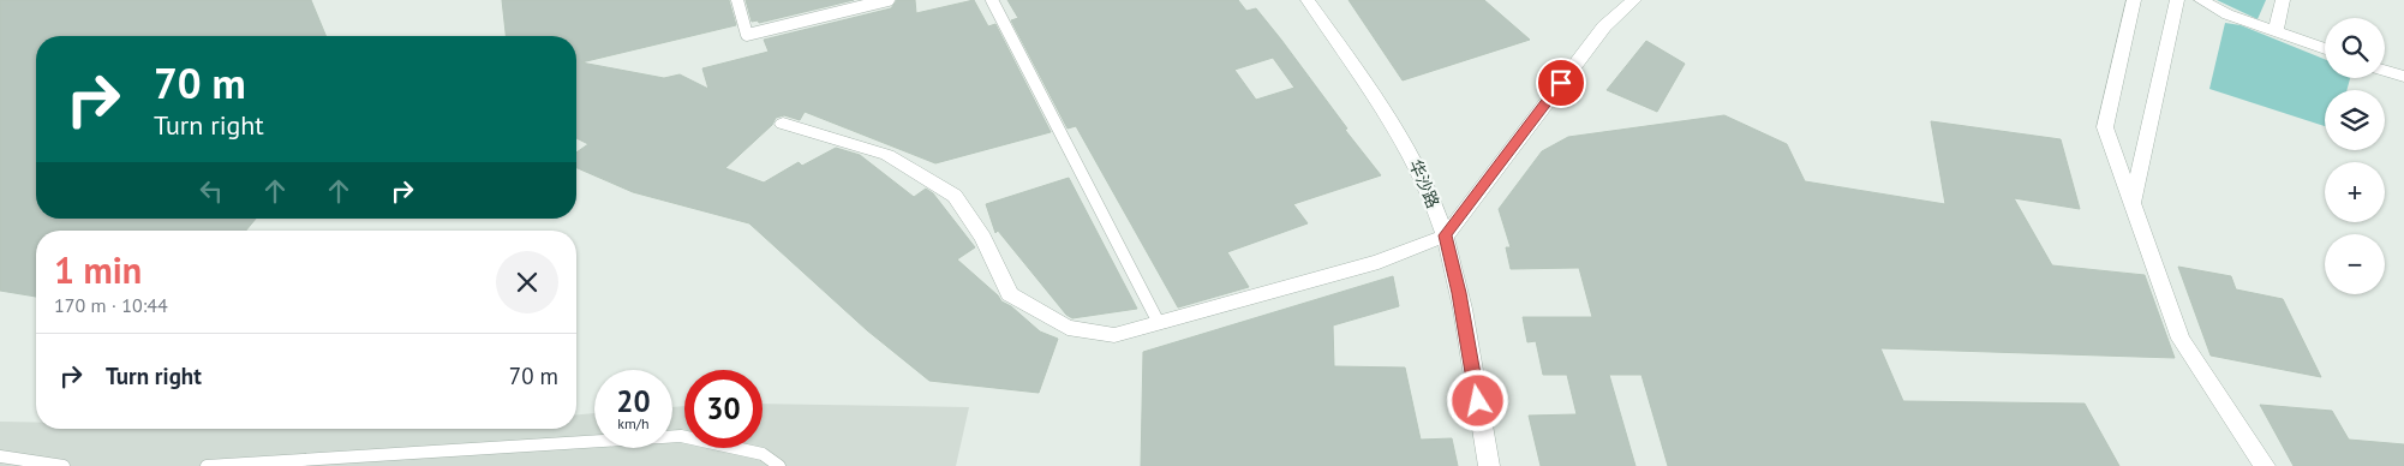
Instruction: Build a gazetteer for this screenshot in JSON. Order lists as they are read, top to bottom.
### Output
{
  "streets": {
    "street": ["华沙路"]
  },
  "page": {
    "map_buttons": ["+", "−"],
    "turn": ["70 m", "Turn right"],
    "heading": ["1 min", "170 m · 10:44"],
    "list": [
      {
        "name": "Turn right",
        "value": "70 m"
      }
    ],
    "speed": "20 km/h",
    "limit": "30"
  }
}
